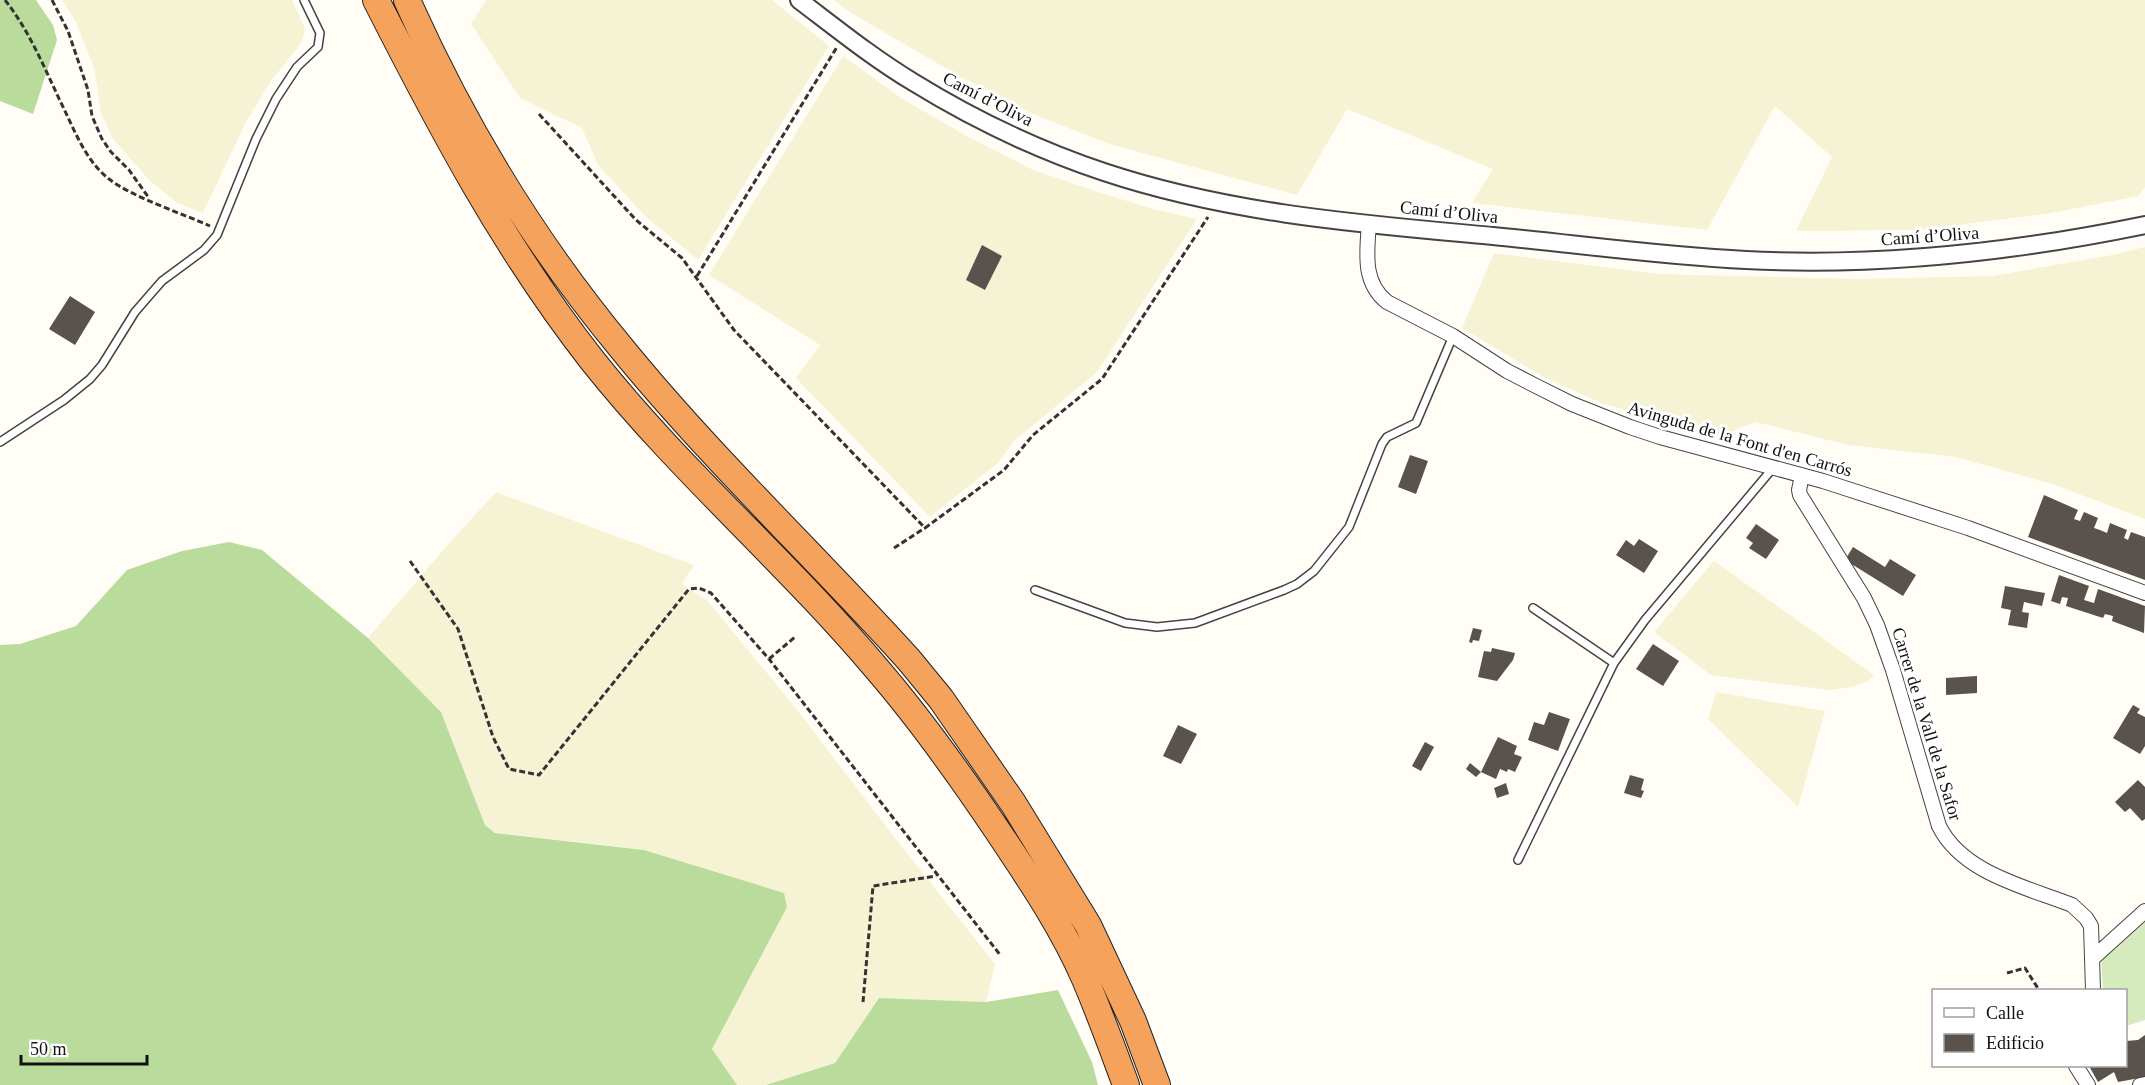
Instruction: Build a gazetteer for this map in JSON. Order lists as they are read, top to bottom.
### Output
{
  "streets": {
    "street": ["Camí d’Oliva", "Avinguda de la Font d'en Carrós", "Carrer de la Vall de la Safor"]
  },
  "crossings": [
    ["Camí d’Oliva", "Avinguda de la Font d'en Carrós"],
    ["Avinguda de la Font d'en Carrós", "Carrer de la Vall de la Safor"]
  ],
  "legend": ["Calle", "Edificio"],
  "scale_bar": "50 m"
}
